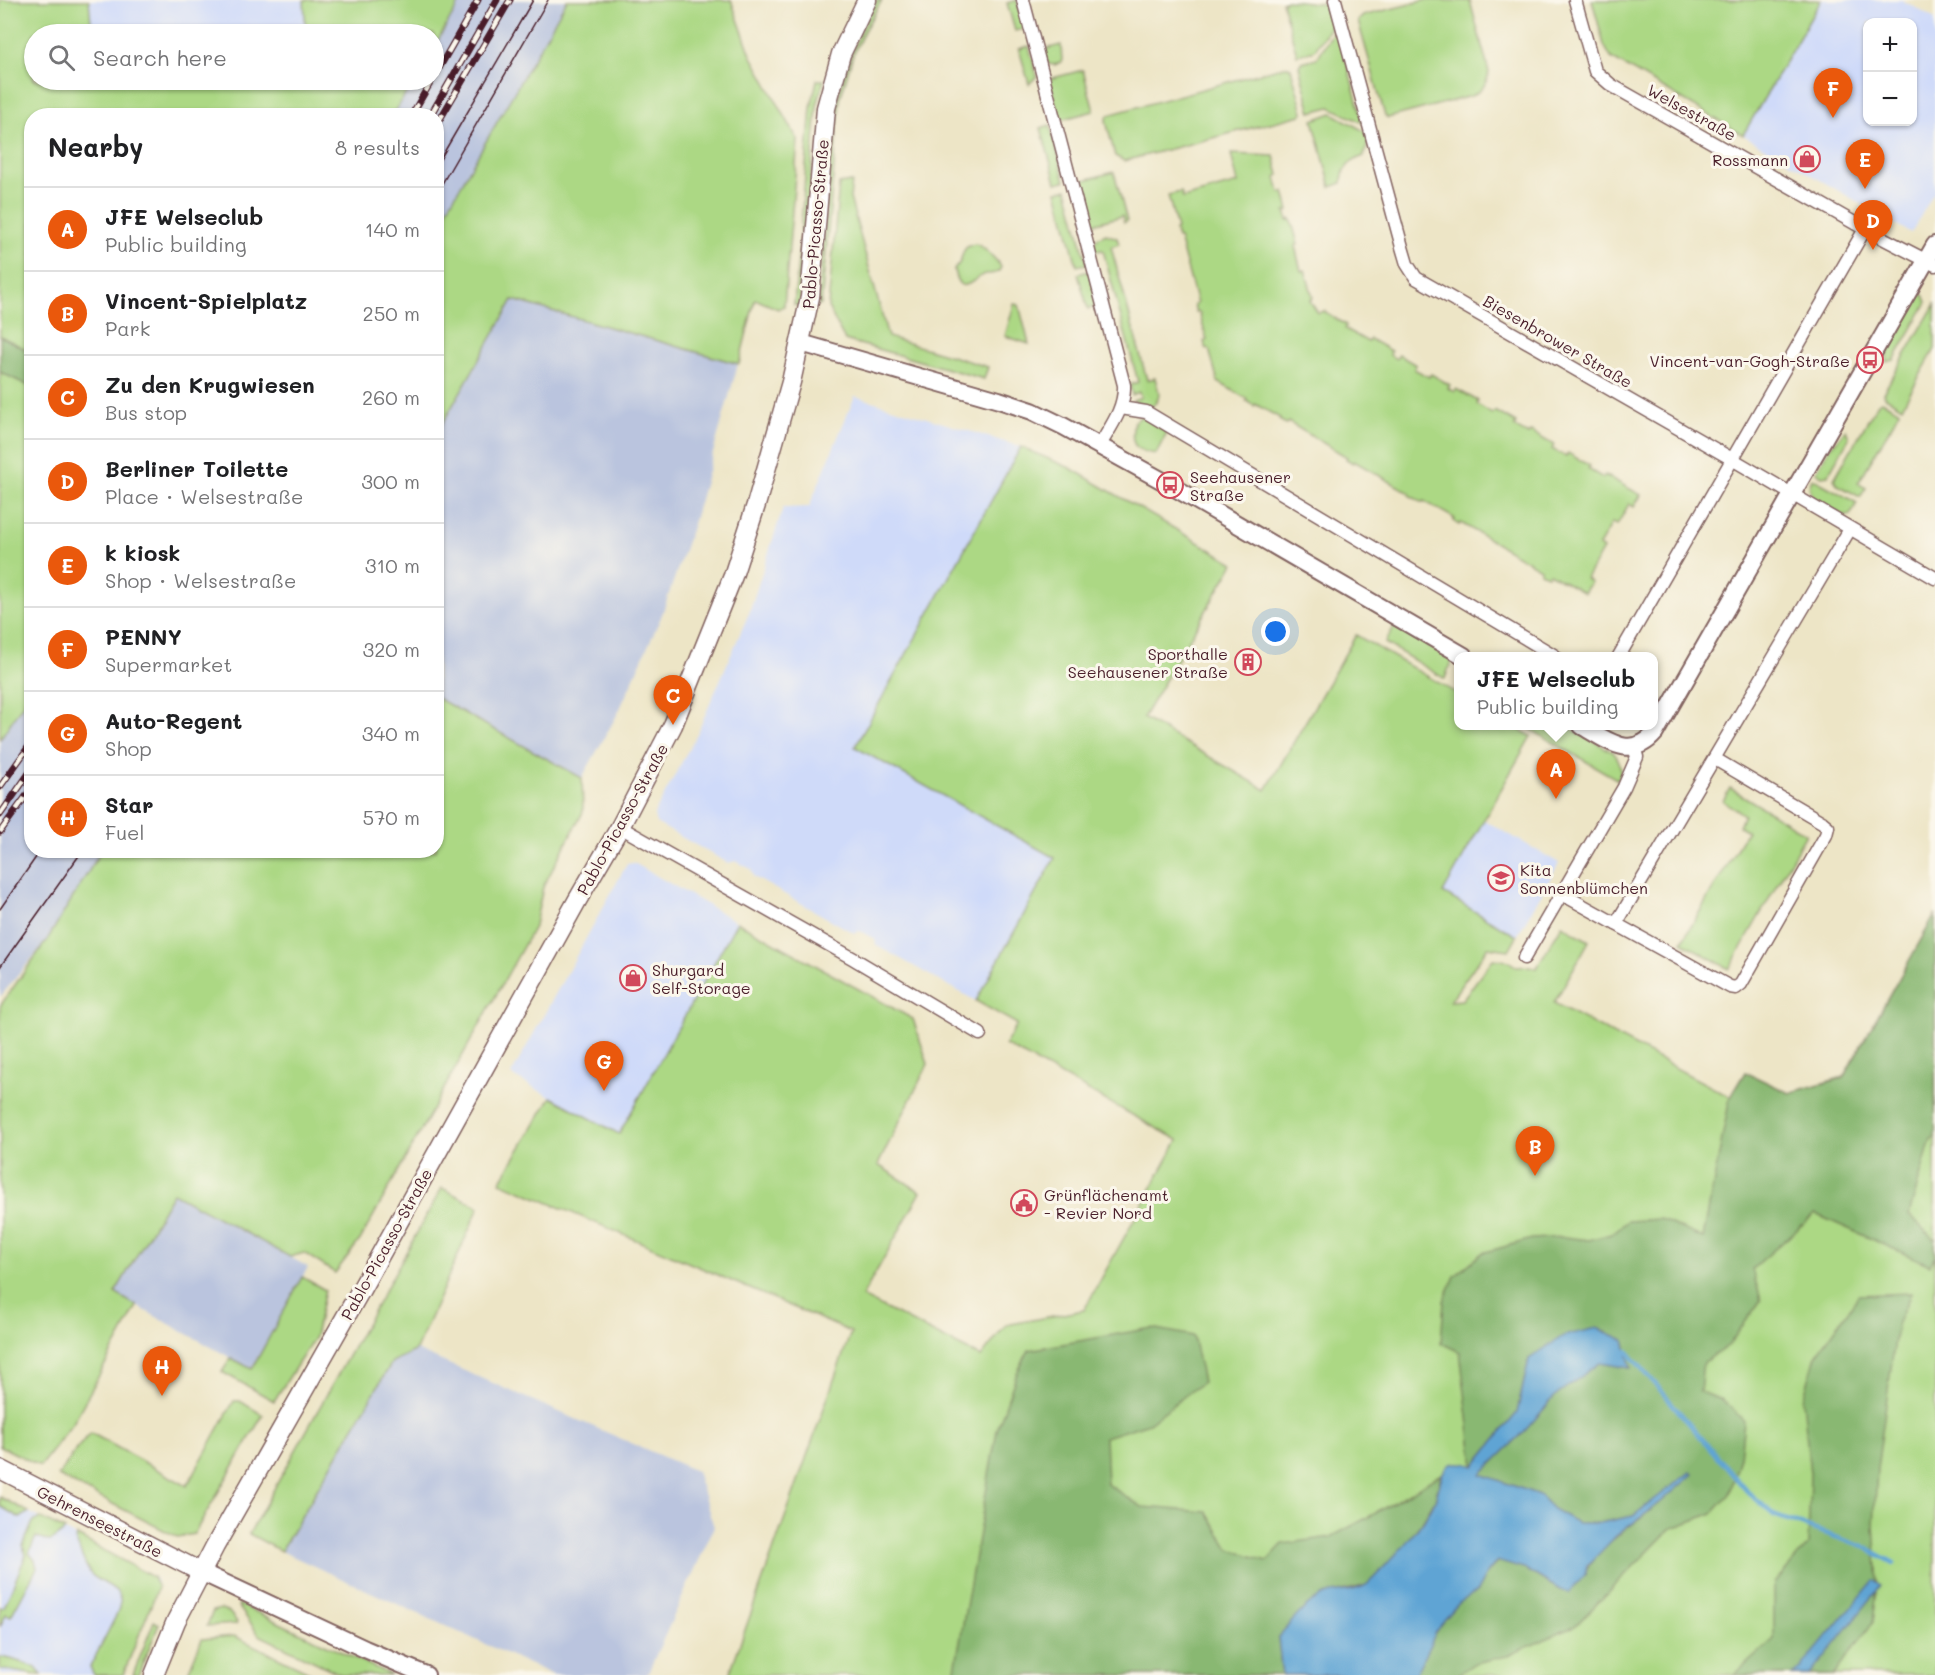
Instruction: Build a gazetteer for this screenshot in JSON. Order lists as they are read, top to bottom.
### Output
{
  "streets": {
    "main road": ["Pablo-Picasso-Straße", "Gehrenseestraße"],
    "street": ["Welsestraße", "Biesenbrower Straße"]
  },
  "crossings": [
    ["Pablo-Picasso-Straße", "Gehrenseestraße"]
  ],
  "places": {
    "shop": ["Rossmann", "Shurgard Self-Storage"],
    "bus stop": ["Vincent-van-Gogh-Straße", "Seehausener Straße"],
    "building": ["Sporthalle Seehausener Straße"],
    "school or university": ["Kita Sonnenblümchen"],
    "public building": ["Grünflächenamt - Revier Nord"]
  },
  "page": {
    "map_buttons": ["+", "−"],
    "search": "Search here",
    "pins": [
      "F",
      "E",
      "D",
      "C",
      "A",
      "G",
      "B",
      "H"
    ],
    "heading": ["Nearby", "8 results"],
    "list": [
      {
        "mark": "A",
        "name": "JFE Welseclub",
        "note": "Public building",
        "value": "140 m"
      },
      {
        "mark": "B",
        "name": "Vincent-Spielplatz",
        "note": "Park",
        "value": "250 m"
      },
      {
        "mark": "C",
        "name": "Zu den Krugwiesen",
        "note": "Bus stop",
        "value": "260 m"
      },
      {
        "mark": "D",
        "name": "Berliner Toilette",
        "note": "Place · Welsestraße",
        "value": "300 m"
      },
      {
        "mark": "E",
        "name": "k kiosk",
        "note": "Shop · Welsestraße",
        "value": "310 m"
      },
      {
        "mark": "F",
        "name": "PENNY",
        "note": "Supermarket",
        "value": "320 m"
      },
      {
        "mark": "G",
        "name": "Auto-Regent",
        "note": "Shop",
        "value": "340 m"
      },
      {
        "mark": "H",
        "name": "Star",
        "note": "Fuel",
        "value": "570 m"
      }
    ],
    "popup": ["JFE Welseclub", "Public building"]
  }
}
